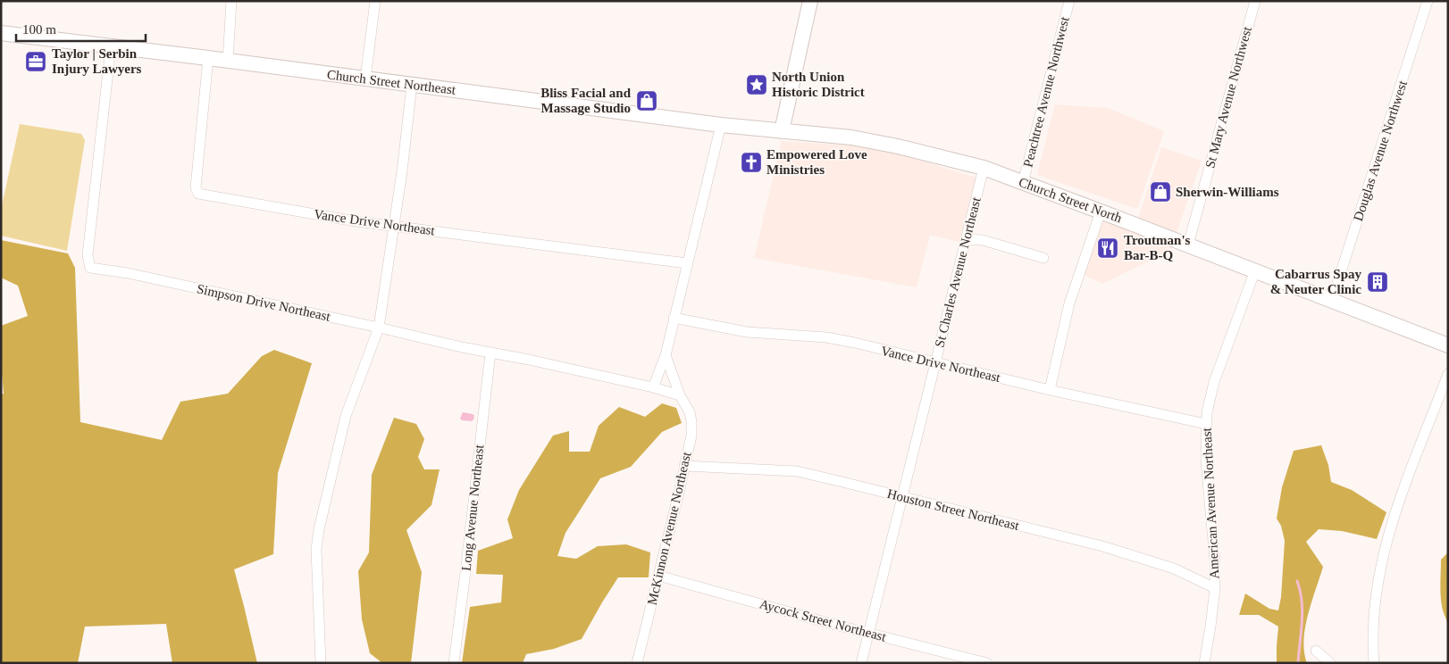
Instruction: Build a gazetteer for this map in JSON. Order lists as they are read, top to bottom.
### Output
{
  "streets": {
    "main road": ["Church Street Northeast", "Church Street North"],
    "street": [
      "Peachtree Avenue Northwest",
      "St Mary Avenue Northwest",
      "Douglas Avenue Northwest",
      "Vance Drive Northeast",
      "St Charles Avenue Northeast",
      "Simpson Drive Northeast",
      "American Avenue Northeast",
      "Long Avenue Northeast",
      "Houston Street Northeast",
      "McKinnon Avenue Northeast",
      "Aycock Street Northeast"
    ]
  },
  "crossings": [
    ["Church Street Northeast", "Church Street North"],
    ["Church Street Northeast", "Vance Drive Northeast"],
    ["Church Street Northeast", "Simpson Drive Northeast"],
    ["Peachtree Avenue Northwest", "Church Street North"],
    ["St Mary Avenue Northwest", "Church Street North"],
    ["Douglas Avenue Northwest", "Church Street North"],
    ["Church Street North", "St Charles Avenue Northeast"],
    ["Church Street North", "American Avenue Northeast"],
    ["Vance Drive Northeast", "St Charles Avenue Northeast"],
    ["Vance Drive Northeast", "American Avenue Northeast"],
    ["St Charles Avenue Northeast", "Houston Street Northeast"],
    ["St Charles Avenue Northeast", "Aycock Street Northeast"],
    ["Simpson Drive Northeast", "Long Avenue Northeast"],
    ["American Avenue Northeast", "Houston Street Northeast"],
    ["Houston Street Northeast", "McKinnon Avenue Northeast"],
    ["McKinnon Avenue Northeast", "Aycock Street Northeast"]
  ],
  "places": {
    "office": ["Taylor | Serbin Injury Lawyers"],
    "place": ["North Union Historic District"],
    "shop": ["Bliss Facial and Massage Studio", "Sherwin-Williams"],
    "church": ["Empowered Love Ministries"],
    "restaurant": ["Troutman's Bar-B-Q"],
    "building": ["Cabarrus Spay & Neuter Clinic"]
  },
  "scale_bar": "100 m"
}
